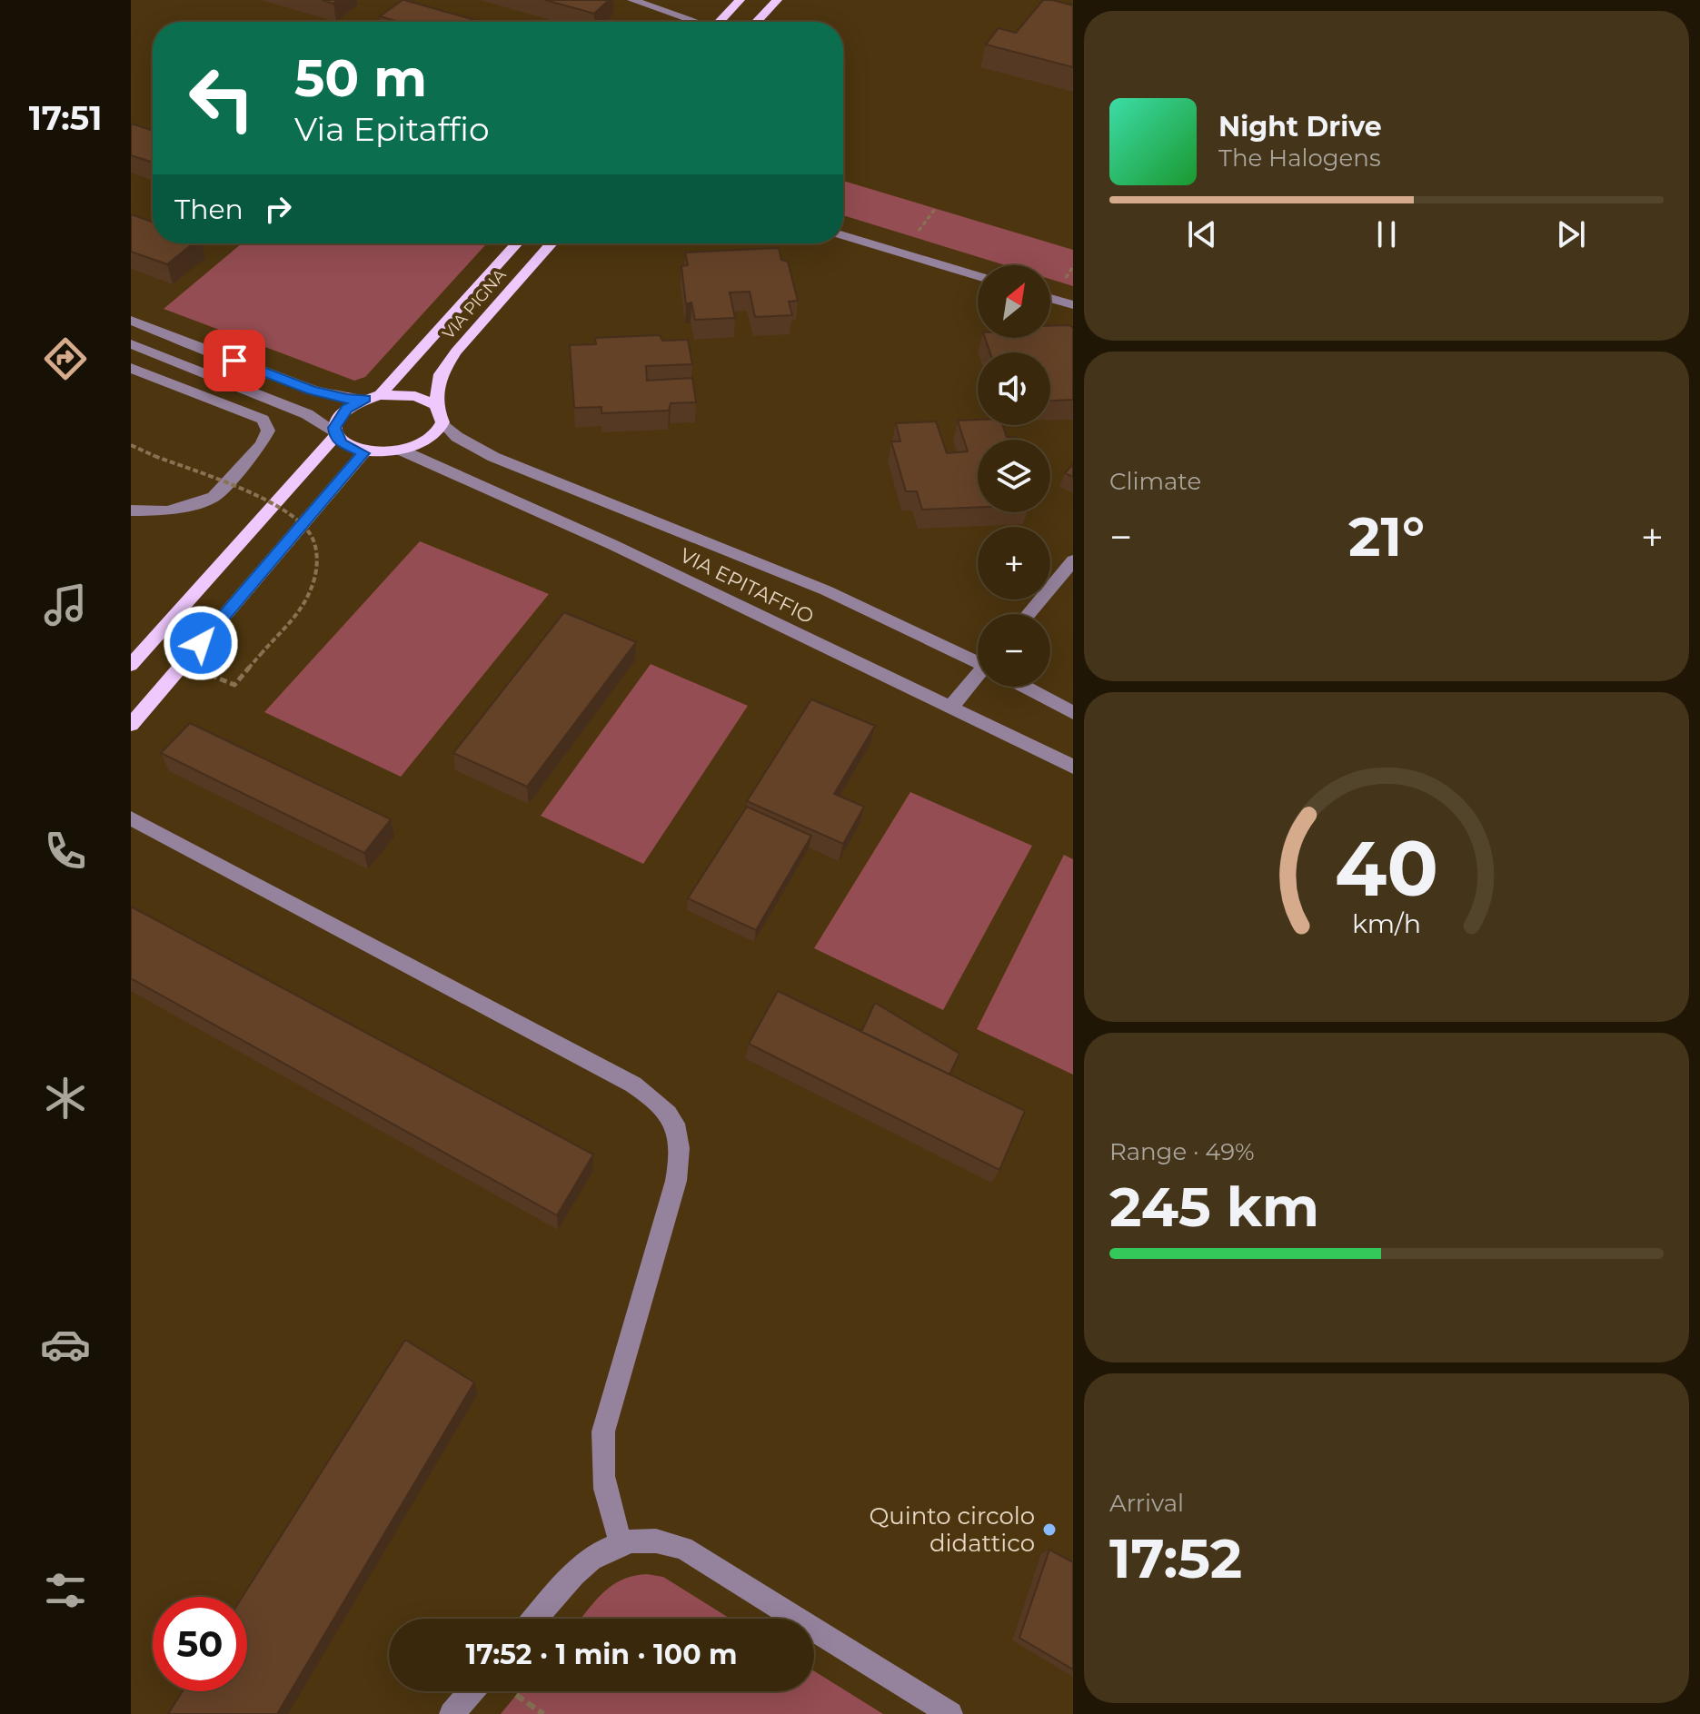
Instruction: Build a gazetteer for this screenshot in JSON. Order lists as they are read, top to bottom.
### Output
{
  "streets": {
    "main road": ["VIA PIGNA", "VIA EPITAFFIO"]
  },
  "crossings": [
    ["VIA PIGNA", "VIA EPITAFFIO"]
  ],
  "places": ["Quinto circolo didattico"],
  "north": "top right",
  "page": {
    "tabs": "17:51",
    "turn": ["50 m", "Via Epitaffio"],
    "song": ["Night Drive", "The Halogens"],
    "then": "Then",
    "map_buttons": ["+", "−"],
    "tile": [
      "Climate",
      ["Range · 49%", "245 km"],
      ["Arrival", "17:52"]
    ],
    "heat": ["−", "21°", "+"],
    "limit": "50",
    "trip": "17:52 · 1 min · 100 m",
    "gauge": ["40", "km/h"]
  }
}
